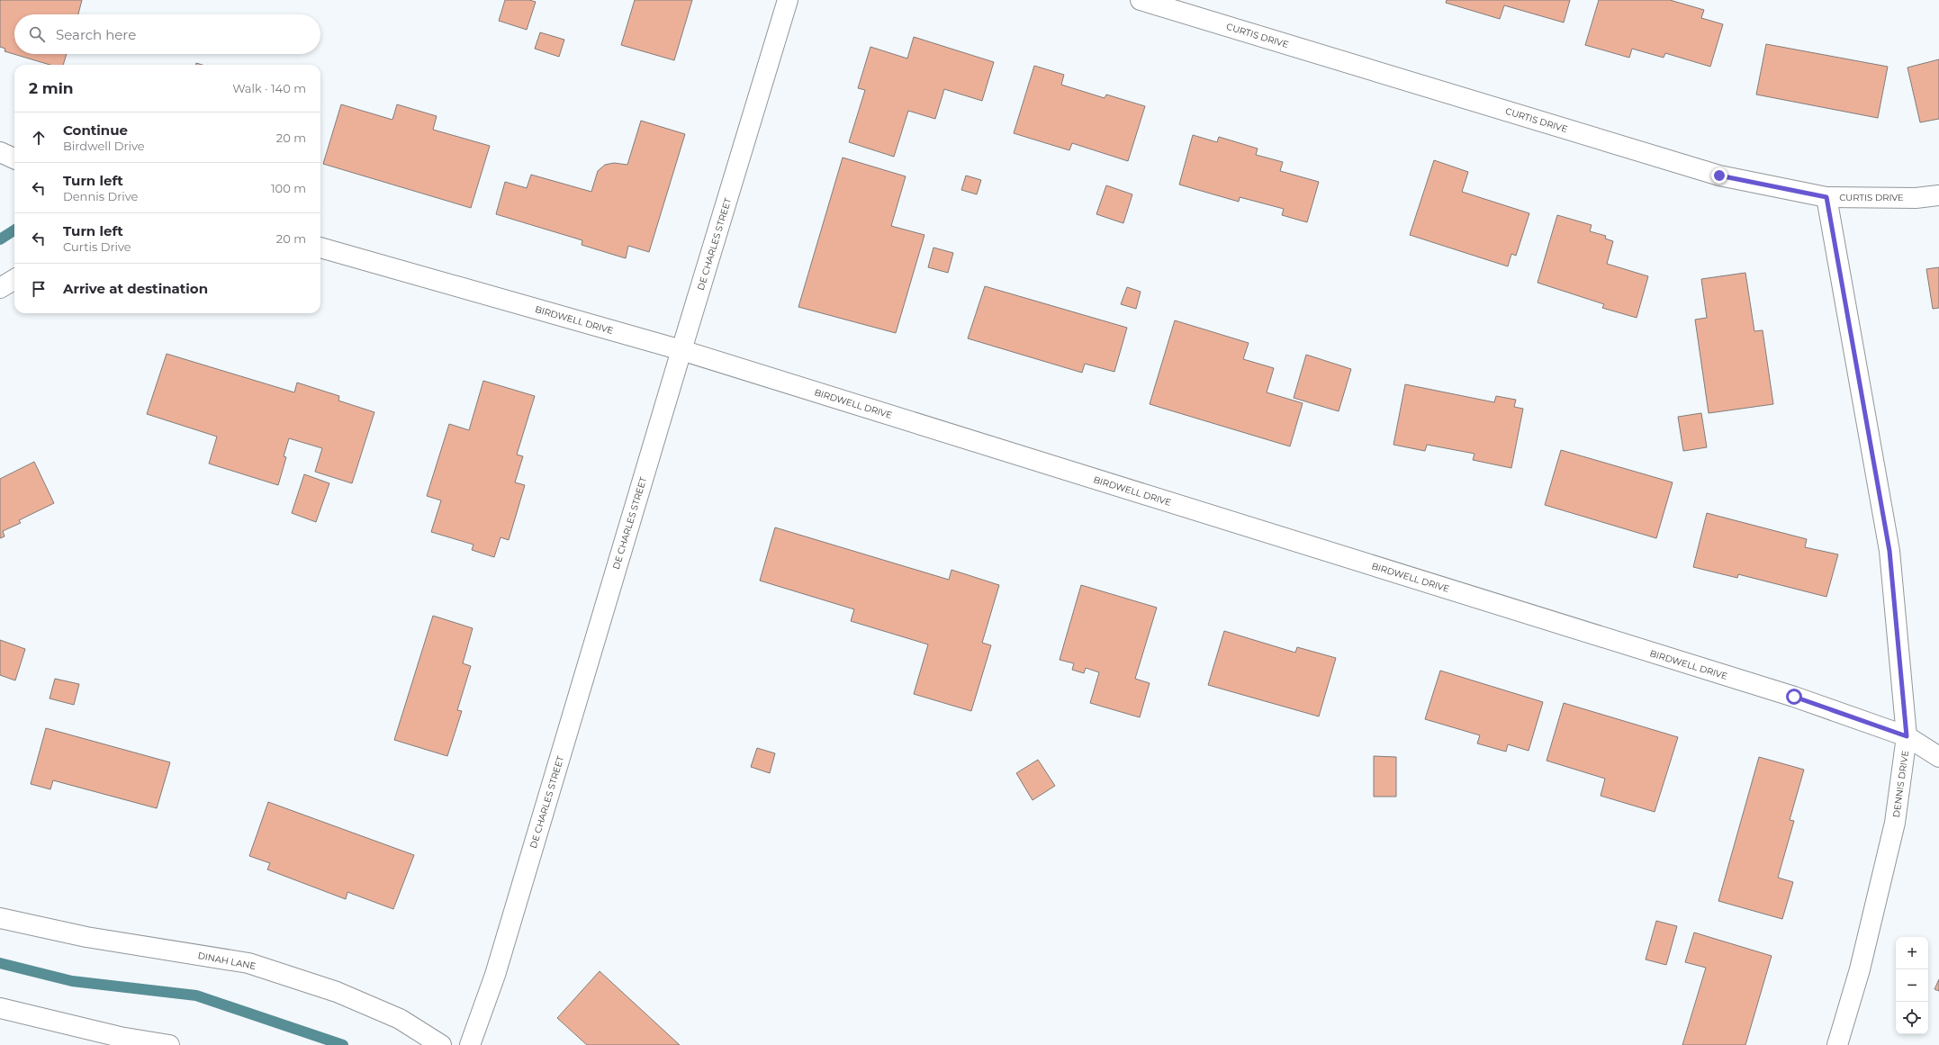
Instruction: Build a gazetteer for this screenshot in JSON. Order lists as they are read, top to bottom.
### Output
{
  "streets": {
    "street": [
      "CURTIS DRIVE",
      "DE CHARLES STREET",
      "BIRDWELL DRIVE",
      "DENNIS DRIVE",
      "DINAH LANE"
    ]
  },
  "crossings": [
    ["CURTIS DRIVE", "DENNIS DRIVE"],
    ["DE CHARLES STREET", "BIRDWELL DRIVE"],
    ["BIRDWELL DRIVE", "DENNIS DRIVE"]
  ],
  "page": {
    "search": "Search here",
    "heading": ["2 min", "Walk · 140 m"],
    "list": [
      ["Continue", "Birdwell Drive", "20 m"],
      ["Turn left", "Dennis Drive", "100 m"],
      ["Turn left", "Curtis Drive", "20 m"],
      "Arrive at destination"
    ],
    "map_buttons": ["+", "−"]
  }
}
